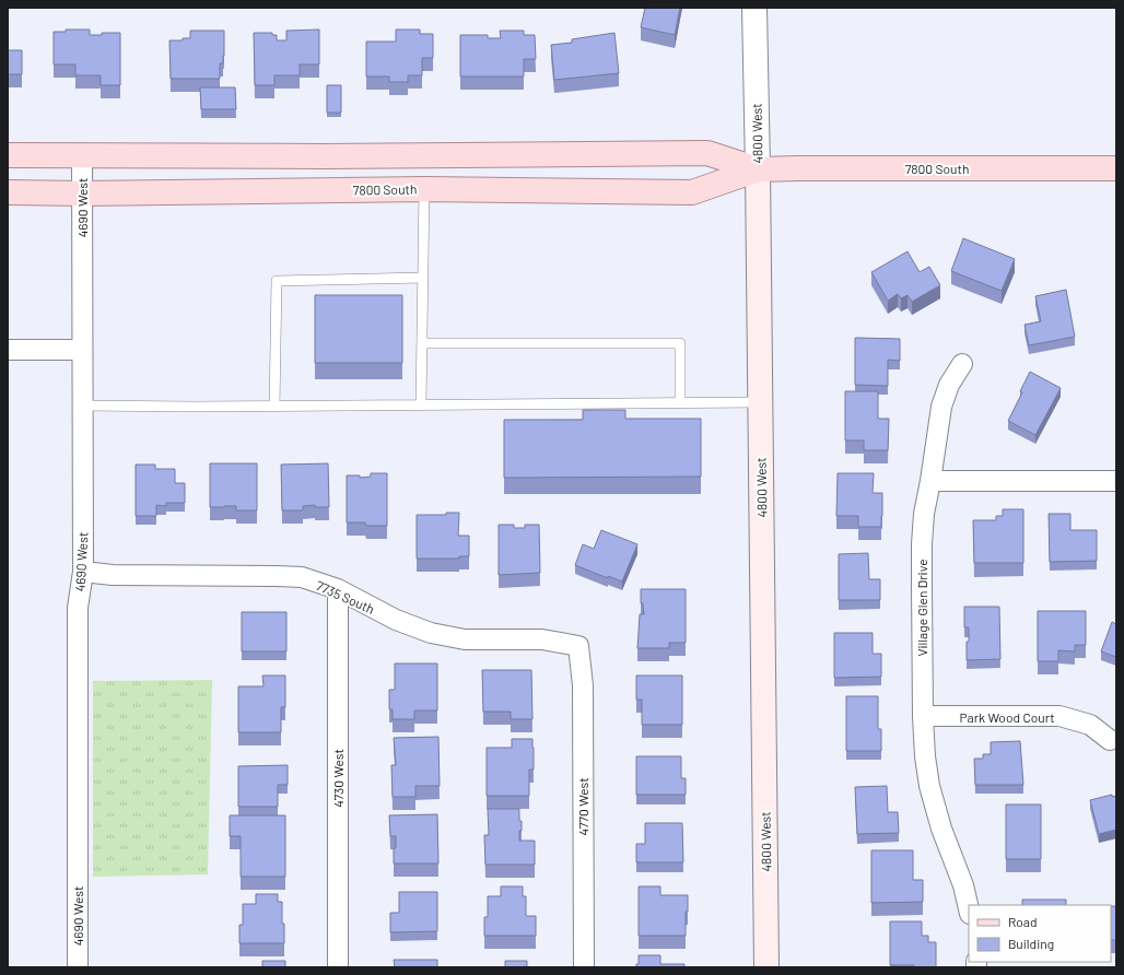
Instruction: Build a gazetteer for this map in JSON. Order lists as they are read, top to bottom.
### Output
{
  "streets": {
    "main road": ["4800 West", "7800 South"],
    "street": [
      "4690 West",
      "7735 South",
      "Village Glen Drive",
      "Park Wood Court",
      "4730 West",
      "4770 West"
    ]
  },
  "crossings": [
    ["4800 West", "7800 South"],
    ["7800 South", "4690 West"],
    ["4690 West", "7735 South"],
    ["7735 South", "4730 West"],
    ["7735 South", "4770 West"],
    ["Village Glen Drive", "Park Wood Court"]
  ],
  "legend": ["Road", "Building"]
}
